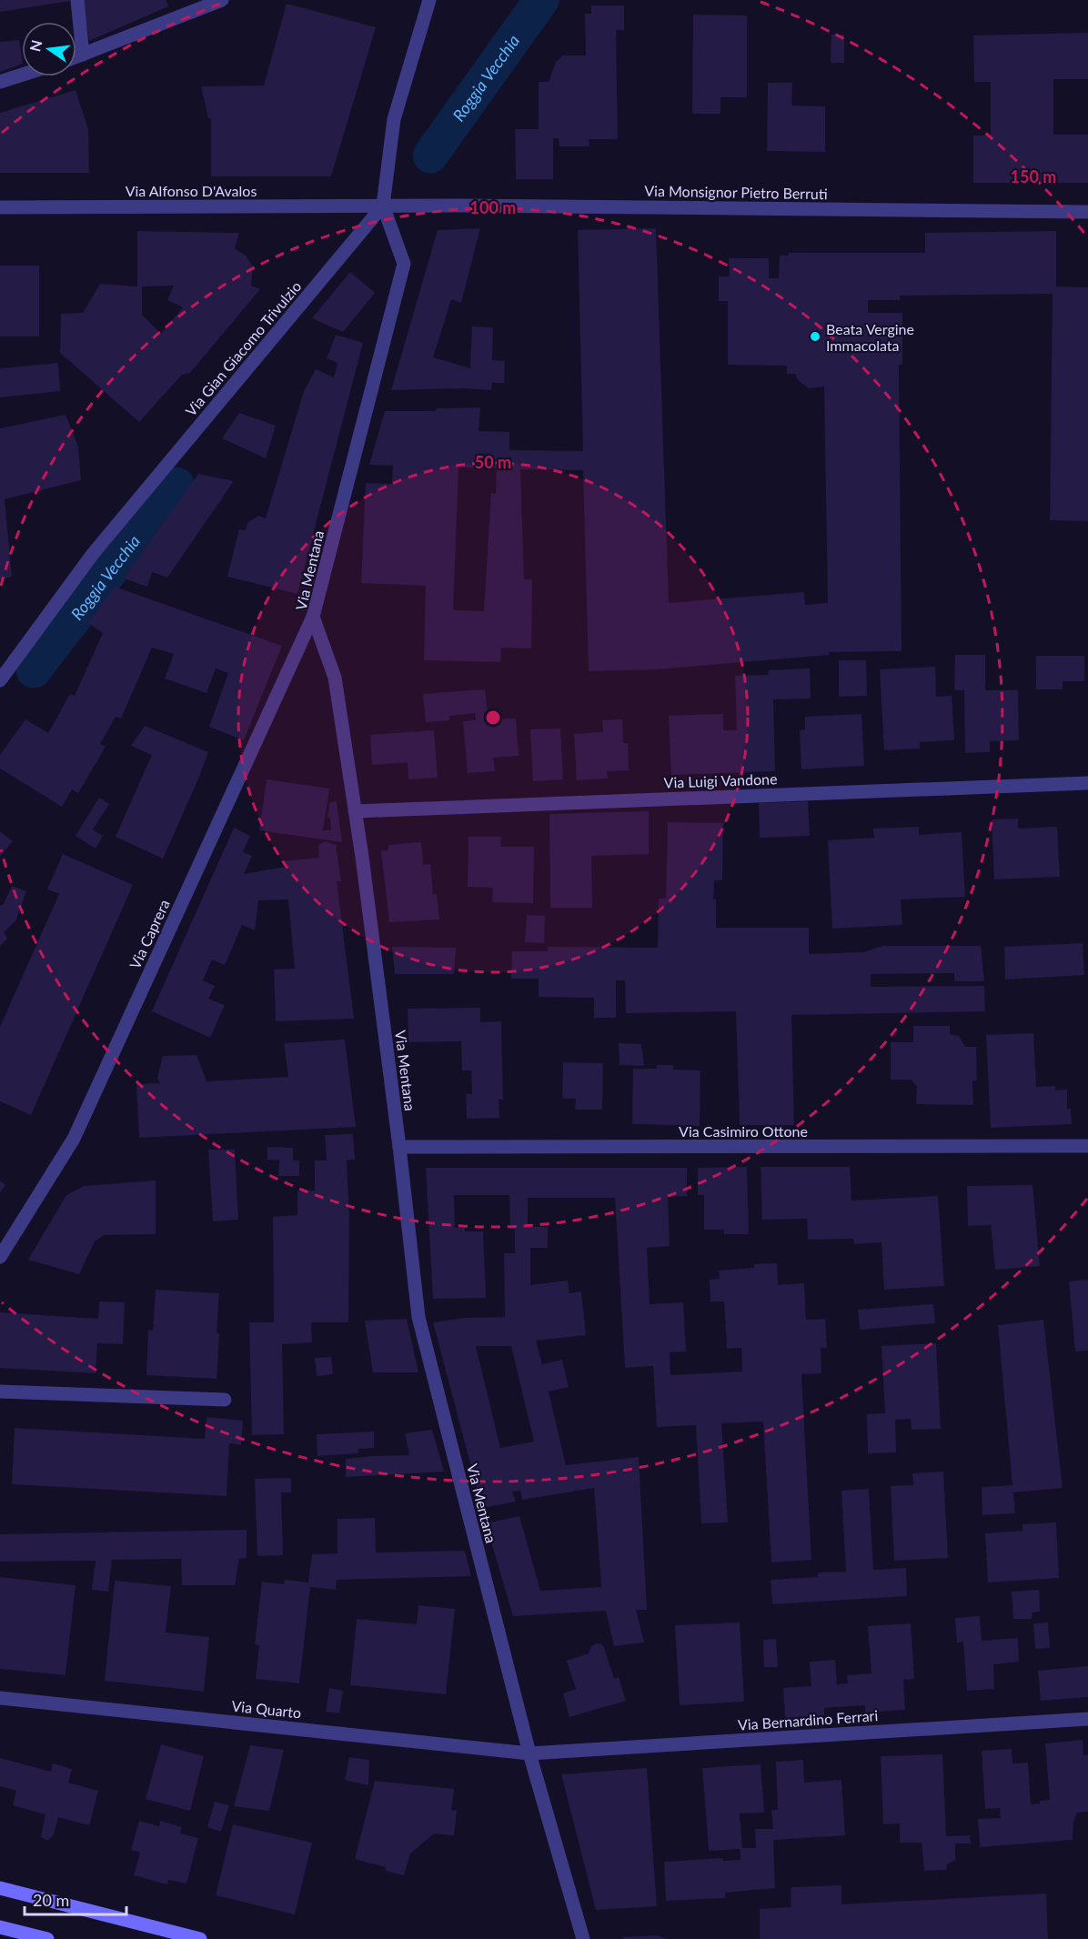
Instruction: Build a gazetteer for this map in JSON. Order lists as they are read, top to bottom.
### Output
{
  "streets": {
    "street": [
      "Via Alfonso D'Avalos",
      "Via Monsignor Pietro Berruti",
      "Via Gian Giacomo Trivulzio",
      "Via Mentana",
      "Via Luigi Vandone",
      "Via Caprera",
      "Via Casimiro Ottone",
      "Via Quarto",
      "Via Bernardino Ferrari"
    ]
  },
  "crossings": [
    ["Via Alfonso D'Avalos", "Via Monsignor Pietro Berruti"],
    ["Via Alfonso D'Avalos", "Via Gian Giacomo Trivulzio"],
    ["Via Alfonso D'Avalos", "Via Mentana"],
    ["Via Monsignor Pietro Berruti", "Via Gian Giacomo Trivulzio"],
    ["Via Monsignor Pietro Berruti", "Via Mentana"],
    ["Via Gian Giacomo Trivulzio", "Via Mentana"],
    ["Via Mentana", "Via Luigi Vandone"],
    ["Via Mentana", "Via Caprera"],
    ["Via Mentana", "Via Casimiro Ottone"],
    ["Via Mentana", "Via Quarto"],
    ["Via Mentana", "Via Bernardino Ferrari"],
    ["Via Quarto", "Via Bernardino Ferrari"]
  ],
  "water": ["Roggia Vecchia"],
  "places": ["Beata Vergine Immacolata"],
  "scale_bar": "20 m",
  "north": "left",
  "rings": ["150 m", "100 m", "50 m"]
}
